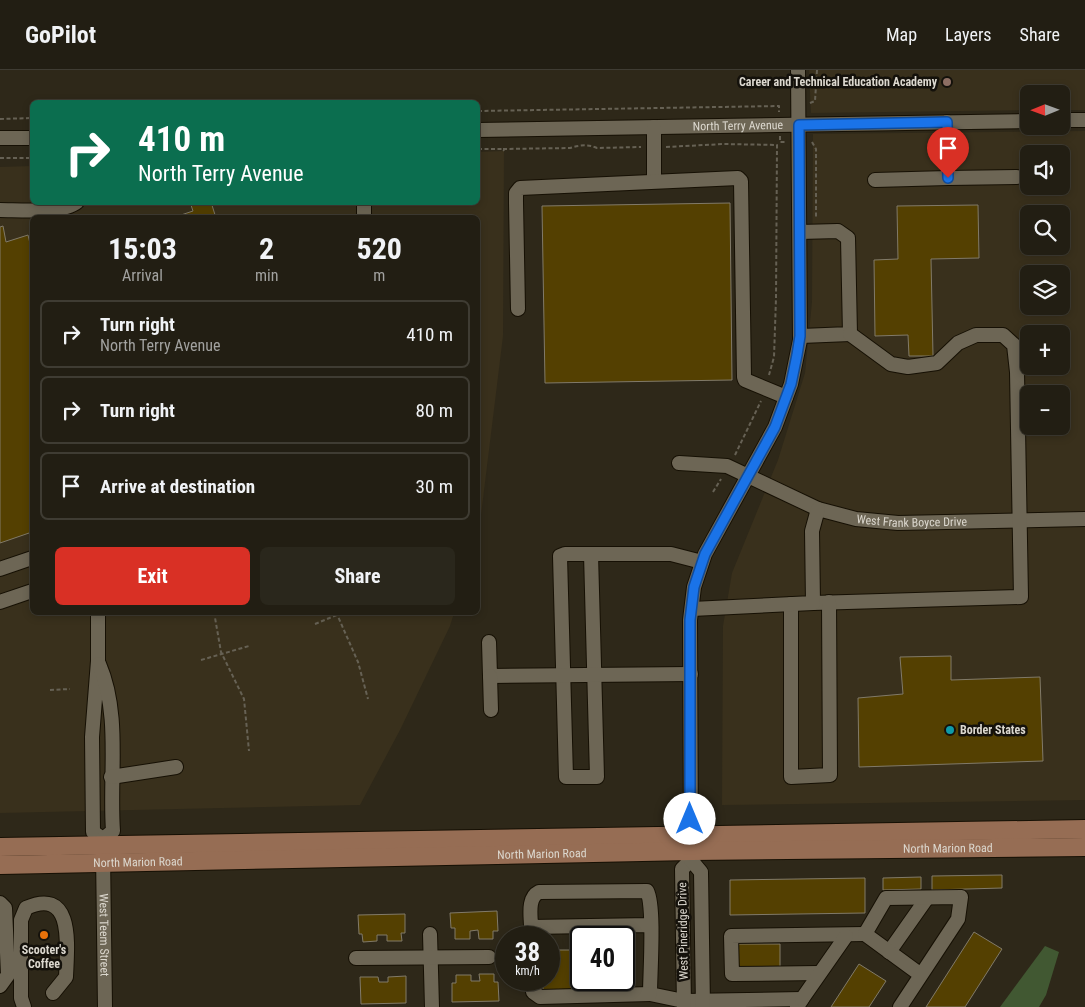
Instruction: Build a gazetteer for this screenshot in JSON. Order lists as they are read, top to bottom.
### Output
{
  "streets": {
    "main road": ["North Marion Road"],
    "street": [
      "North Terry Avenue",
      "West Frank Boyce Drive",
      "West Pineridge Drive",
      "West Teem Street"
    ]
  },
  "crossings": [
    ["North Marion Road", "West Pineridge Drive"],
    ["North Marion Road", "West Teem Street"]
  ],
  "places": ["Career and Technical Education Academy", "Border States", "Scooter's Coffee"],
  "north": "left",
  "page": {
    "header": "GoPilot",
    "nav": ["Map", "Layers", "Share"],
    "map_buttons": ["+", "−"],
    "turn": ["410 m", "North Terry Avenue"],
    "eta": [
      "15:03",
      "Arrival",
      "2",
      "min",
      "520",
      "m"
    ],
    "list": [
      {
        "name": "Turn right",
        "note": "North Terry Avenue",
        "value": "410 m"
      },
      {
        "name": "Turn right",
        "value": "80 m"
      },
      {
        "name": "Arrive at destination",
        "value": "30 m"
      }
    ],
    "buttons": ["Exit", "Share"],
    "speed": "38 km/h",
    "limit": "40"
  }
}
